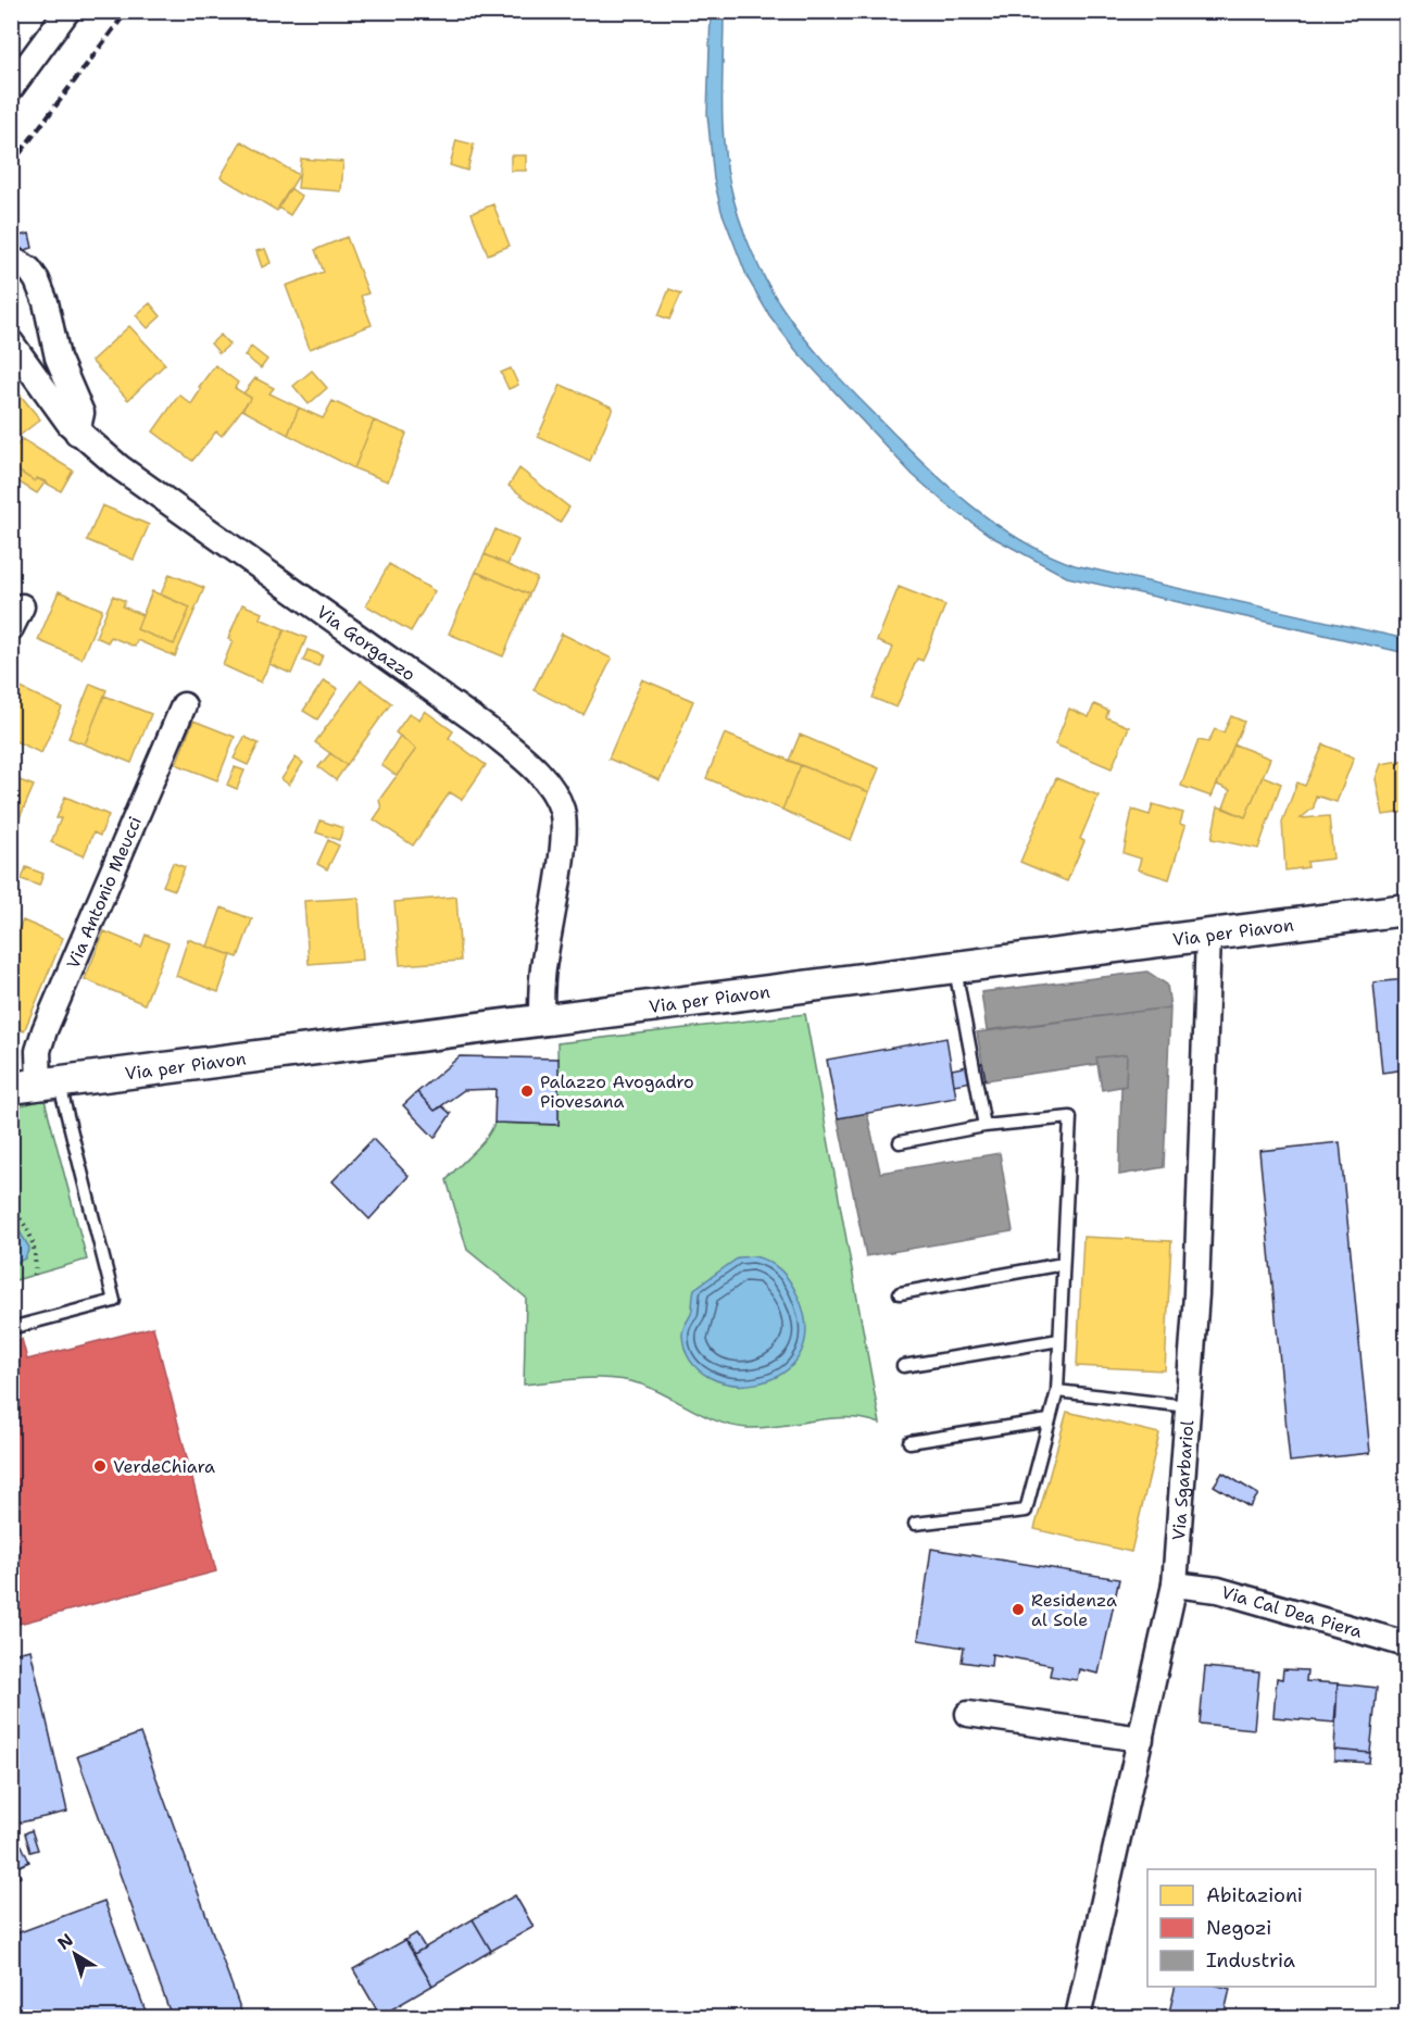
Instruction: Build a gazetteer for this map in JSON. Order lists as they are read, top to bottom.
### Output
{
  "streets": {
    "street": [
      "Via Gorgazzo",
      "Via Antonio Meucci",
      "Via per Piavon",
      "Via Sgarbariol",
      "Via Cal Dea Piera"
    ]
  },
  "crossings": [
    ["Via Gorgazzo", "Via per Piavon"],
    ["Via Antonio Meucci", "Via per Piavon"],
    ["Via per Piavon", "Via Sgarbariol"],
    ["Via Sgarbariol", "Via Cal Dea Piera"]
  ],
  "places": ["Palazzo Avogadro Piovesana", "VerdeChiara", "Residenza al Sole"],
  "legend": ["Abitazioni", "Negozi", "Industria"],
  "north": "top left"
}
